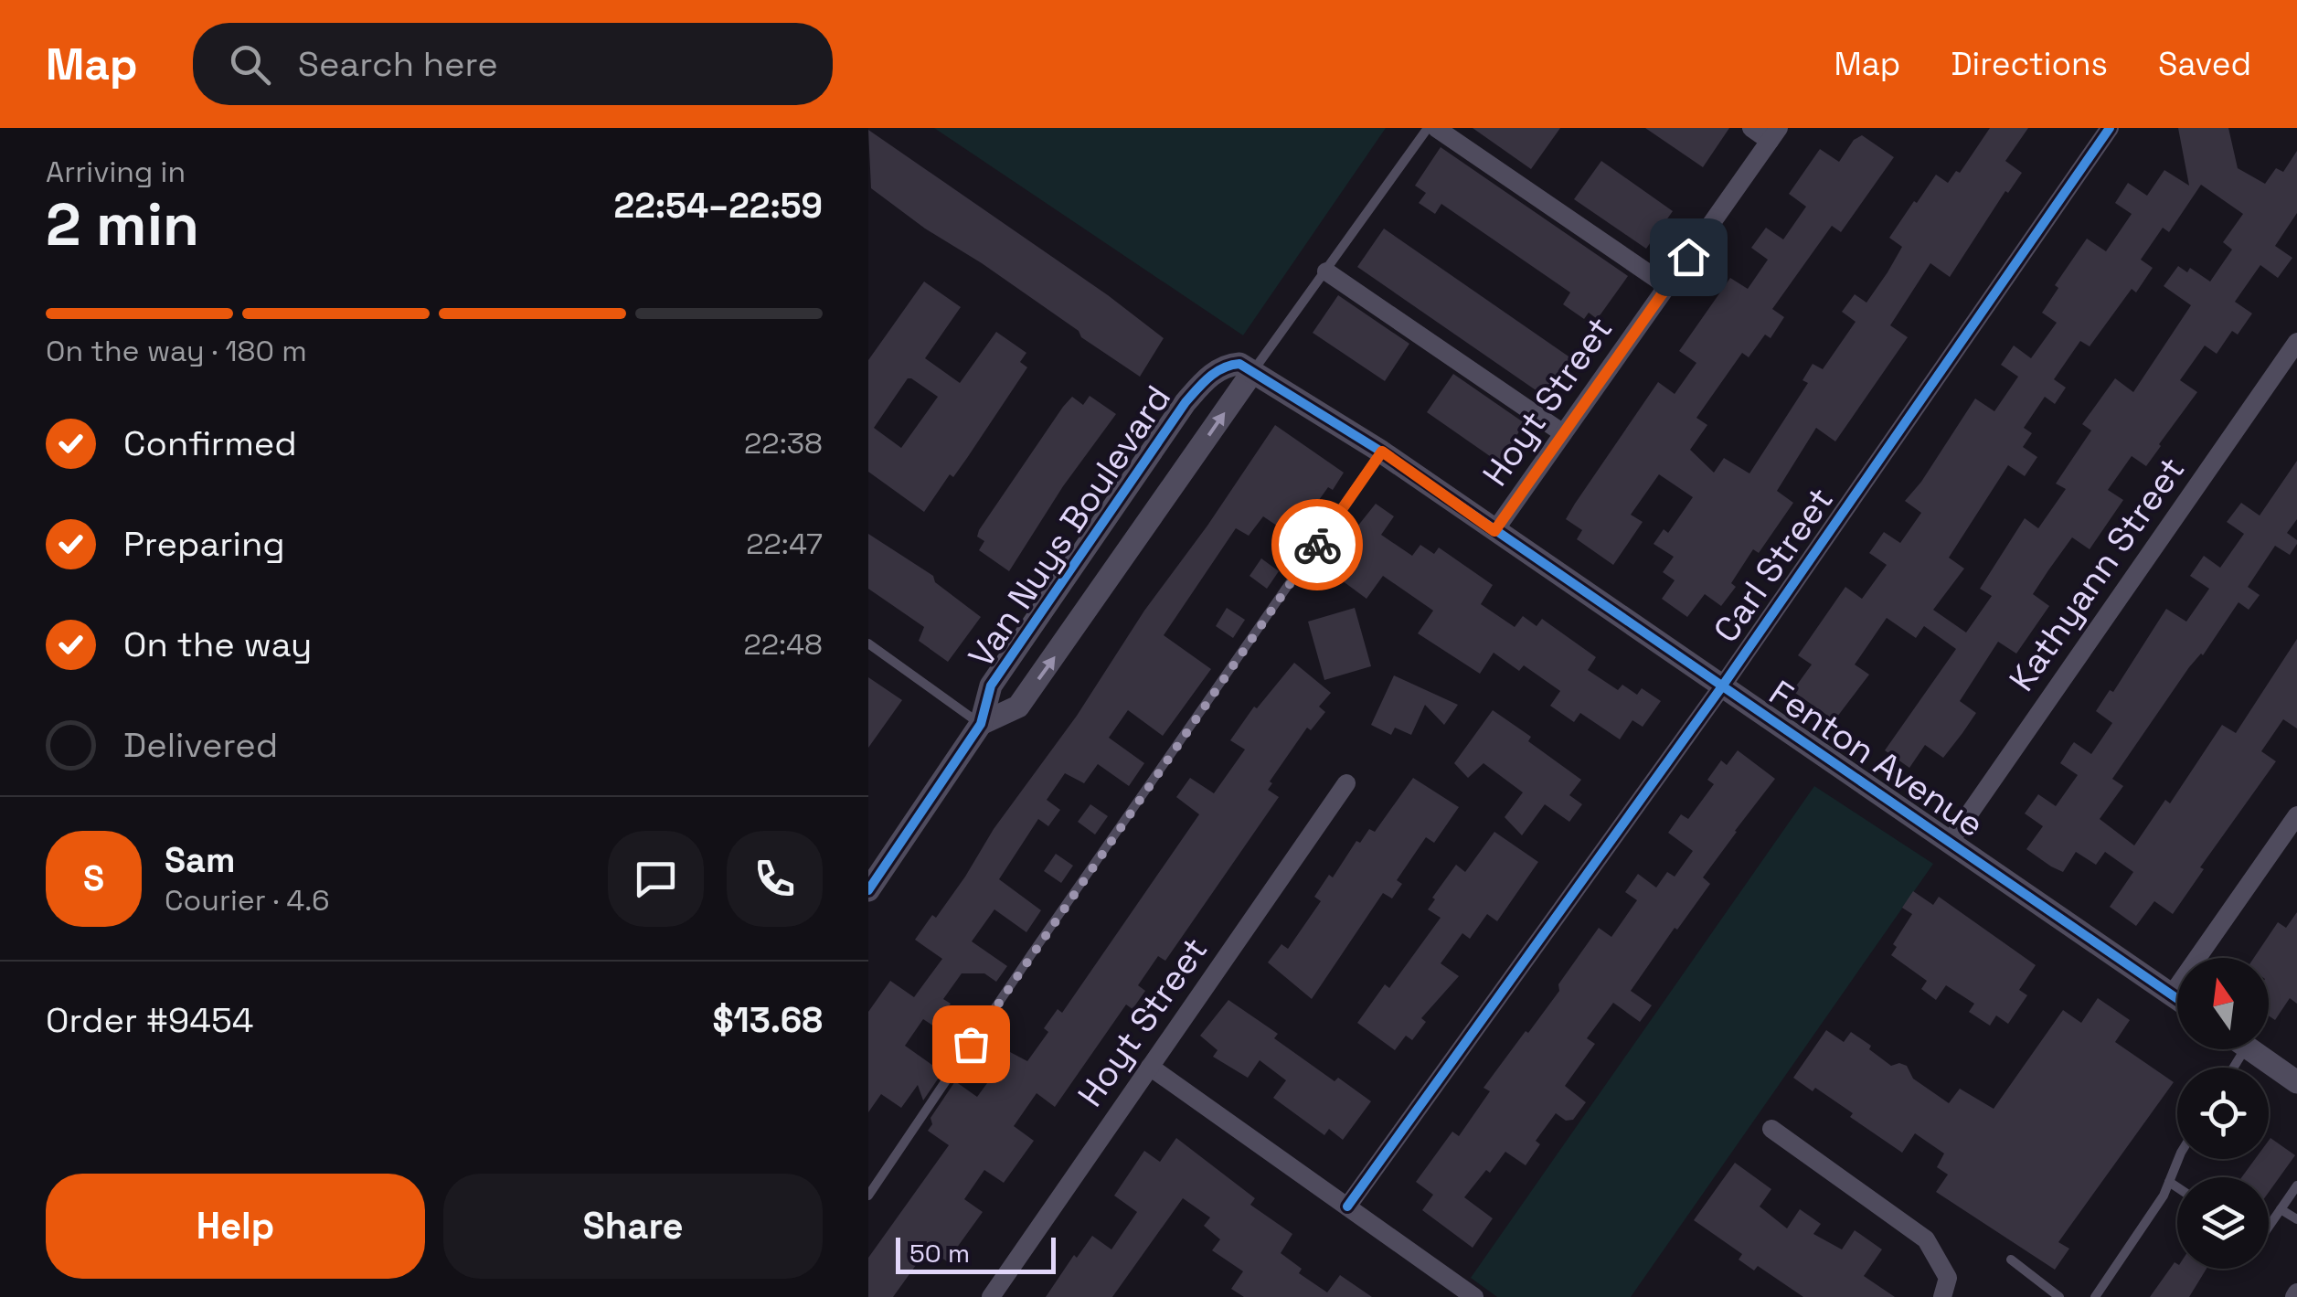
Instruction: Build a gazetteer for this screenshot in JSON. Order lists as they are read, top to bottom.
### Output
{
  "streets": {
    "street": [
      "Hoyt Street",
      "Van Nuys Boulevard",
      "Carl Street",
      "Kathyann Street",
      "Fenton Avenue"
    ]
  },
  "crossings": [
    ["Hoyt Street", "Fenton Avenue"],
    ["Van Nuys Boulevard", "Fenton Avenue"],
    ["Carl Street", "Fenton Avenue"],
    ["Kathyann Street", "Fenton Avenue"]
  ],
  "scale_bar": "50 m",
  "north": "top",
  "page": {
    "header": "Map",
    "search": "Search here",
    "nav": ["Map", "Directions", "Saved"],
    "heading": ["2 min", "Arriving in", "22:54–22:59"],
    "panel": [
      "Sam",
      "Courier · 4.6",
      "Order #9454",
      "$13.68"
    ],
    "bar": "On the way · 180 m",
    "list": [
      ["Confirmed", "22:38"],
      ["Preparing", "22:47"],
      ["On the way", "22:48"],
      "Delivered"
    ],
    "round": "S",
    "buttons": ["Help", "Share"],
    "scale": "50 m"
  }
}
